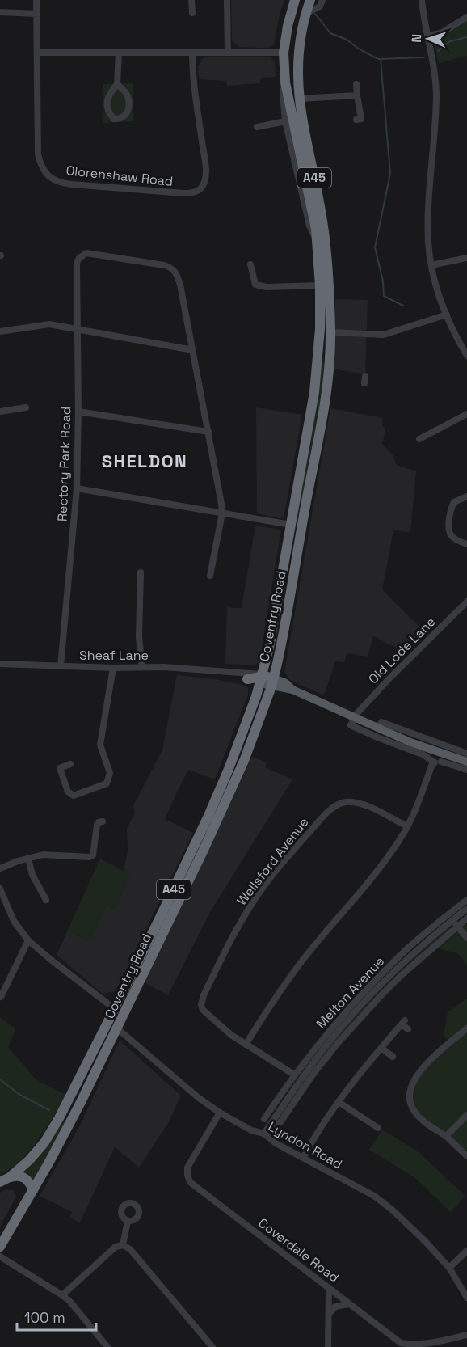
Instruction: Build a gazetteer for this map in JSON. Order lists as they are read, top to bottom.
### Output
{
  "streets": {
    "highway": ["A45", "Coventry Road"],
    "street": [
      "Olorenshaw Road",
      "Rectory Park Road",
      "Old Lode Lane",
      "Sheaf Lane",
      "Wellsford Avenue",
      "Melton Avenue",
      "Lyndon Road",
      "Coverdale Road"
    ]
  },
  "crossings": [
    ["A45", "Coventry Road"],
    ["Rectory Park Road", "Sheaf Lane"],
    ["Coventry Road", "Lyndon Road"],
    ["Wellsford Avenue", "Melton Avenue"],
    ["Melton Avenue", "Lyndon Road"],
    ["Lyndon Road", "Coverdale Road"]
  ],
  "districts": ["SHELDON"],
  "scale_bar": "100 m",
  "north": "left"
}
